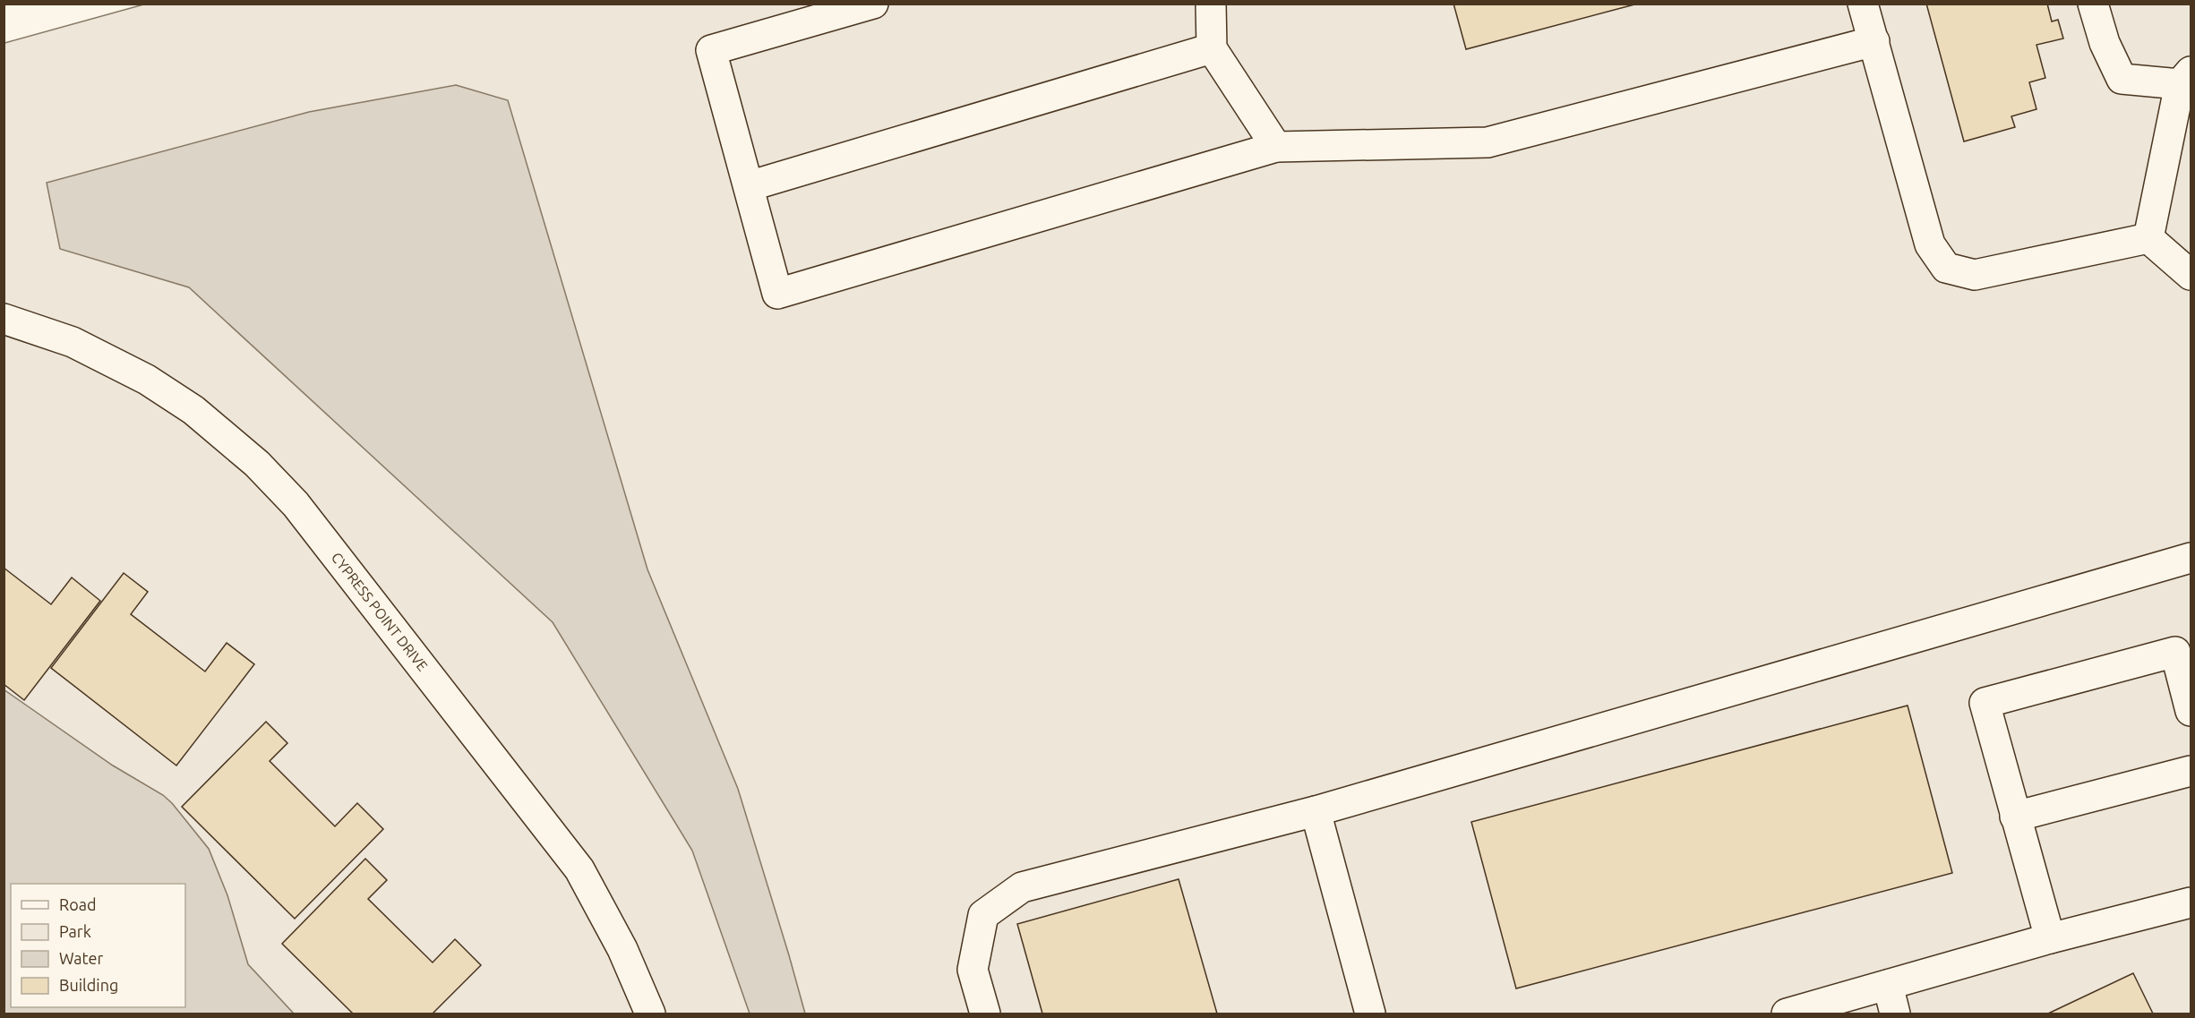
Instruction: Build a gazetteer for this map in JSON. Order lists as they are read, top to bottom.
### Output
{
  "streets": {
    "street": ["CYPRESS POINT DRIVE"]
  },
  "legend": [
    "Road",
    "Park",
    "Water",
    "Building"
  ]
}
